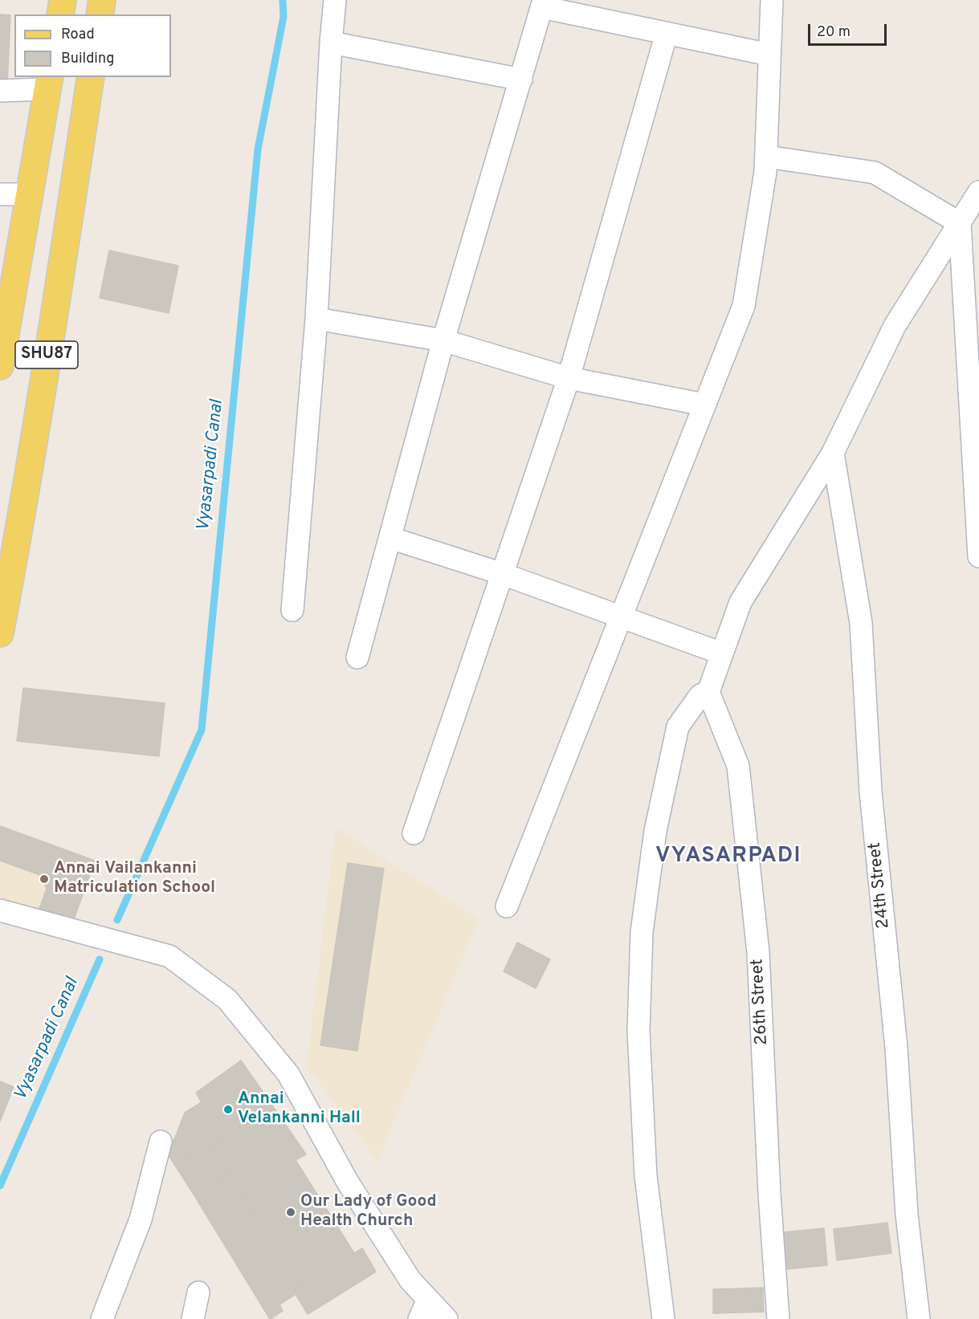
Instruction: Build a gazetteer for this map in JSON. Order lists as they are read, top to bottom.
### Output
{
  "streets": {
    "main road": ["SHU87"],
    "street": ["24th Street", "26th Street"]
  },
  "districts": ["VYASARPADI"],
  "water": ["Vyasarpadi Canal"],
  "places": ["Annai Vailankanni Matriculation School", "Annai Velankanni Hall", "Our Lady of Good Health Church"],
  "legend": ["Road", "Building"],
  "scale_bar": "20 m"
}
